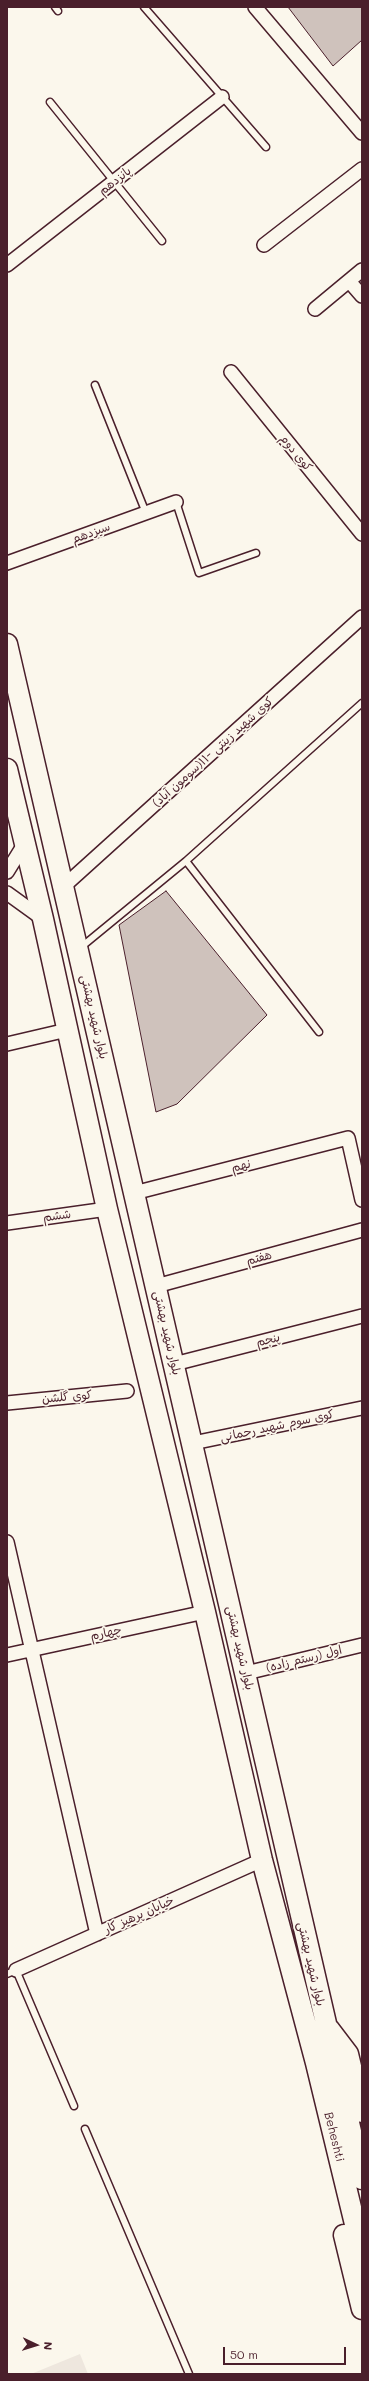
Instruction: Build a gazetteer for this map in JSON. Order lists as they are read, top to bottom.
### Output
{
  "streets": {
    "main road": ["بلوار شهید بهشتی", "Beheshti"],
    "street": [
      "پانزدهم",
      "کوی دوم",
      "سیزدهم",
      "کوی شهید زینتی -۱۱(سومون آباد)",
      "نهم",
      "ششم",
      "هفتم",
      "پنجم",
      "کوی گلشن",
      "کوی سوم شهید رحمانی",
      "چهارم",
      "اول (رستم زاده)",
      "خیابان پرهیز کار"
    ]
  },
  "crossings": [
    ["کوی شهید زینتی -۱۱(سومون آباد)", "بلوار شهید بهشتی"],
    ["بلوار شهید بهشتی", "نهم"],
    ["بلوار شهید بهشتی", "ششم"],
    ["بلوار شهید بهشتی", "هفتم"],
    ["بلوار شهید بهشتی", "پنجم"],
    ["بلوار شهید بهشتی", "کوی سوم شهید رحمانی"],
    ["بلوار شهید بهشتی", "چهارم"],
    ["بلوار شهید بهشتی", "اول (رستم زاده)"],
    ["بلوار شهید بهشتی", "خیابان پرهیز کار"],
    ["بلوار شهید بهشتی", "Beheshti"]
  ],
  "scale_bar": "50 m",
  "north": "right"
}
